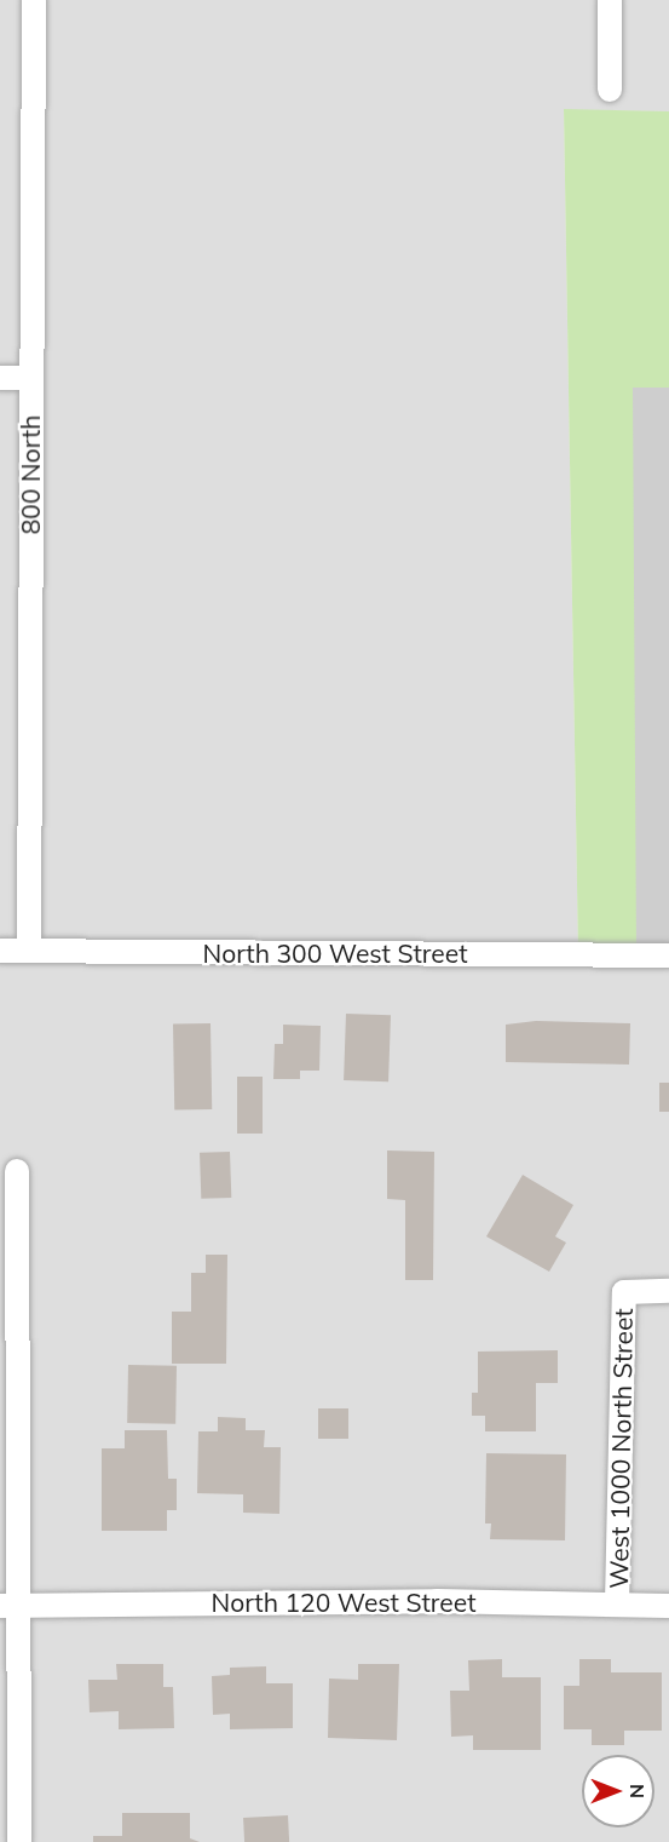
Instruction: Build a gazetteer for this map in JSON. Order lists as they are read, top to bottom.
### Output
{
  "streets": {
    "street": [
      "800 North",
      "North 300 West Street",
      "West 1000 North Street",
      "North 120 West Street"
    ]
  },
  "crossings": [
    ["800 North", "North 300 West Street"],
    ["West 1000 North Street", "North 120 West Street"]
  ],
  "north": "right"
}
